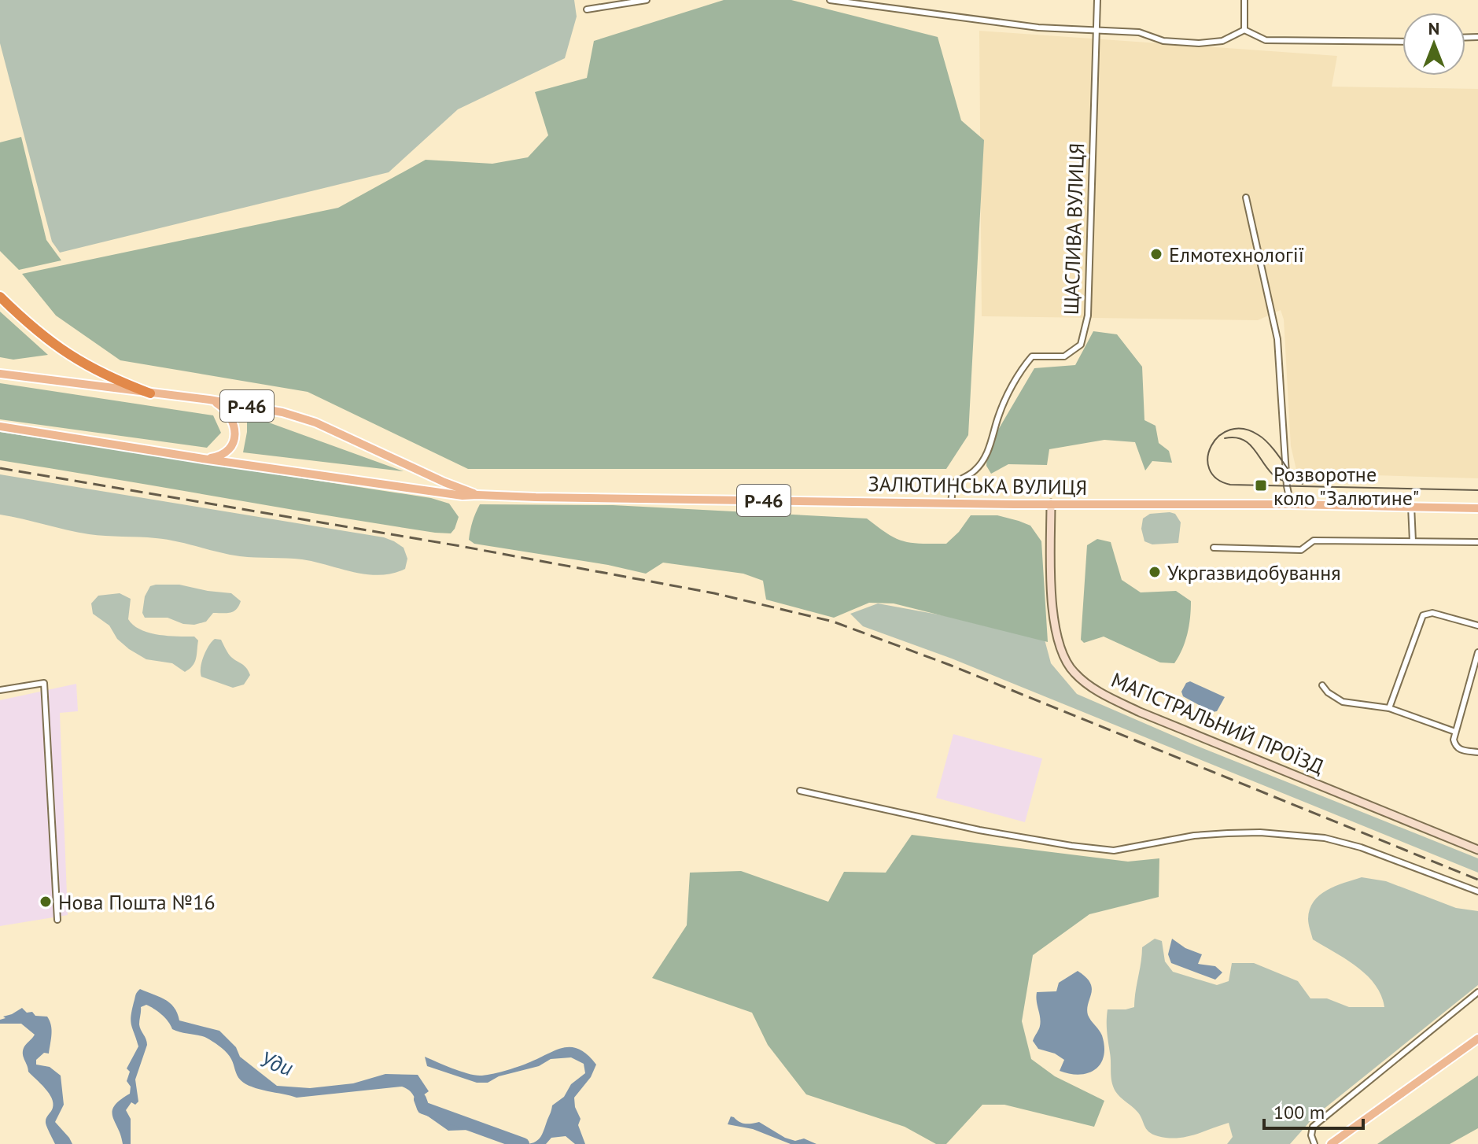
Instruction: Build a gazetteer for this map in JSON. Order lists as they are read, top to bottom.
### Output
{
  "streets": {
    "main road": ["Р-46", "ЗАЛЮТИНСЬКА ВУЛИЦЯ", "МАГІСТРАЛЬНИЙ ПРОЇЗД"],
    "street": ["ЩАСЛИВА ВУЛИЦЯ"]
  },
  "crossings": [
    ["ЩАСЛИВА ВУЛИЦЯ", "ЗАЛЮТИНСЬКА ВУЛИЦЯ"],
    ["Р-46", "ЗАЛЮТИНСЬКА ВУЛИЦЯ"],
    ["ЗАЛЮТИНСЬКА ВУЛИЦЯ", "МАГІСТРАЛЬНИЙ ПРОЇЗД"]
  ],
  "water": ["Уди"],
  "places": {
    "other": ["Елмотехнології", "Укргазвидобування", "Нова Пошта №16"],
    "transit": ["Розворотне коло \"Залютине\""]
  },
  "scale_bar": "100 m",
  "north": "top"
}
